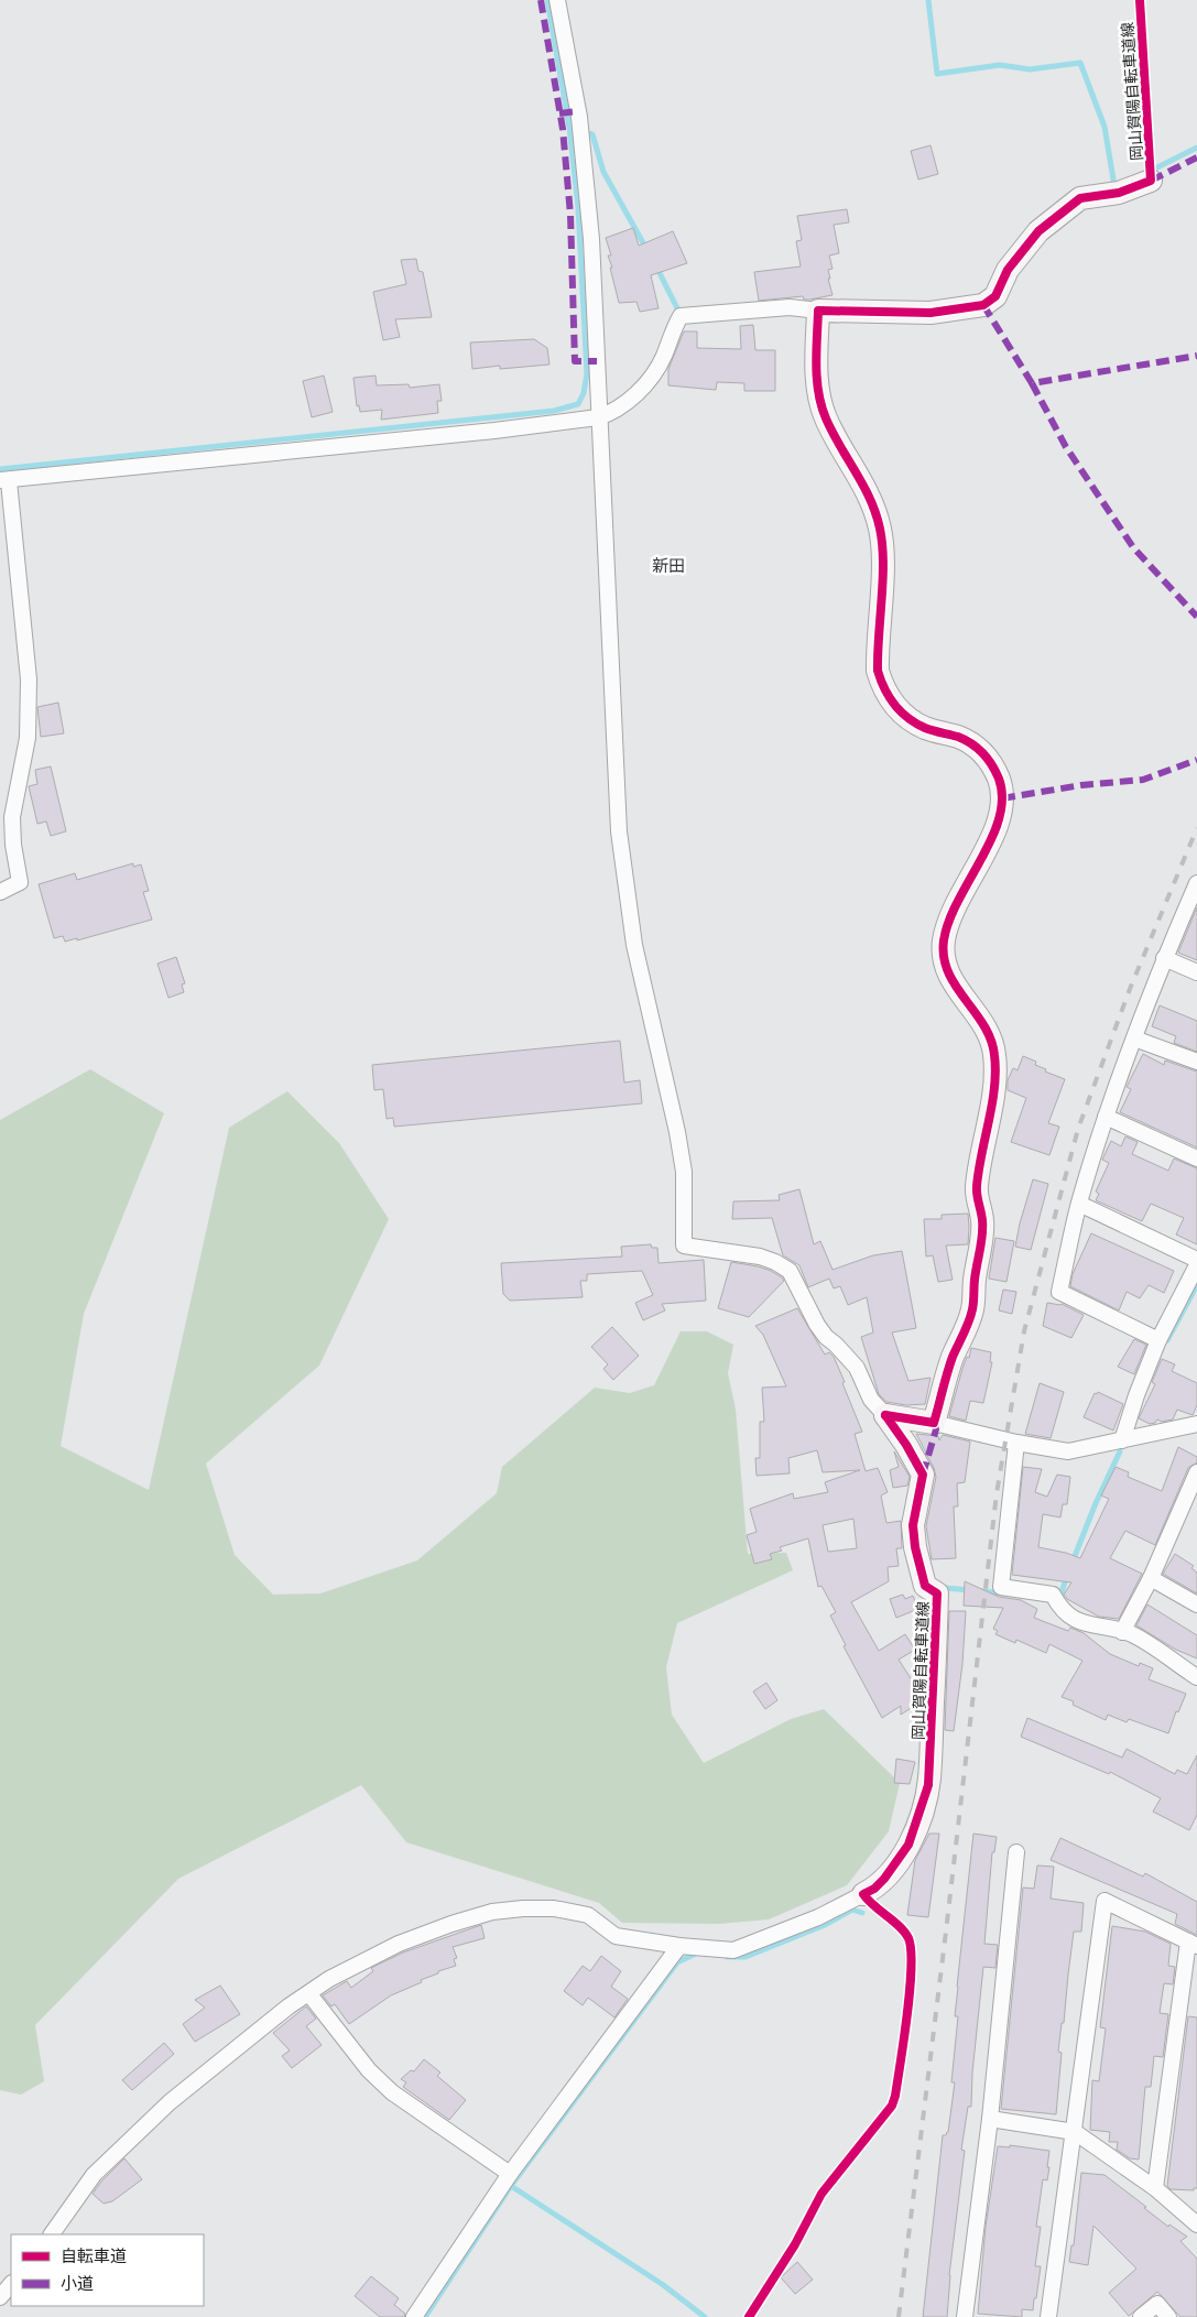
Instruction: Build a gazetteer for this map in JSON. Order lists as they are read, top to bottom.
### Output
{
  "streets": {
    "main road": ["岡山賀陽自転車道線"]
  },
  "districts": ["新田"],
  "legend": ["自転車道", "小道"]
}
